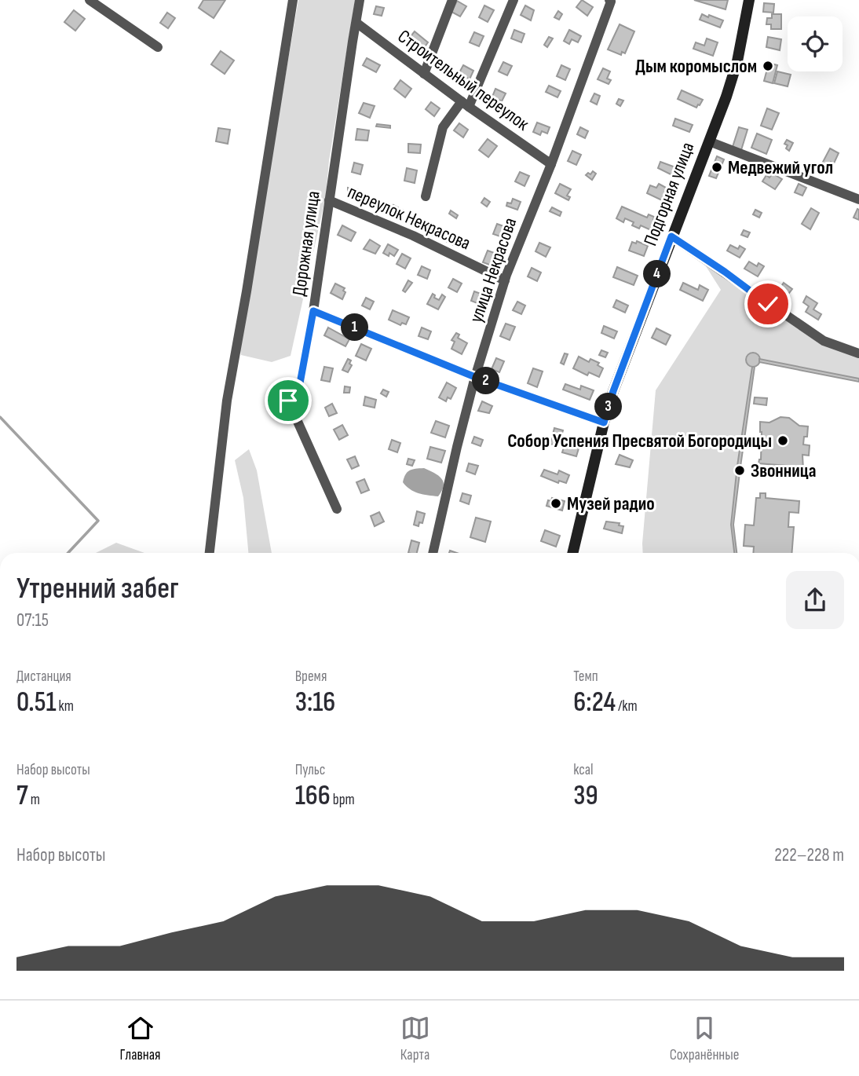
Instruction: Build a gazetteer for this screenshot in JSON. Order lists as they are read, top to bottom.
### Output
{
  "streets": {
    "main road": ["Подгорная улица"],
    "street": [
      "Строительный переулок",
      "переулок Некрасова",
      "Дорожная улица",
      "улица Некрасова"
    ]
  },
  "crossings": [
    ["Строительный переулок", "Дорожная улица"],
    ["Строительный переулок", "улица Некрасова"],
    ["переулок Некрасова", "Дорожная улица"],
    ["переулок Некрасова", "улица Некрасова"]
  ],
  "places": [
    "Дым коромыслом",
    "Медвежий угол",
    "Собор Успения Пресвятой Богородицы",
    "Звонница",
    "Музей радио"
  ],
  "page": {
    "pins": [
      "4",
      "1",
      "2",
      "3"
    ],
    "heading": ["Утренний забег", "07:15"],
    "stats": [
      ["Дистанция", "0.51 km"],
      ["Время", "3:16"],
      ["Темп", "6:24 /km"],
      ["Набор высоты", "7 m"],
      ["Пульс", "166 bpm"],
      ["kcal", "39"]
    ],
    "chart": ["Набор высоты", "222–228 m"],
    "tabs": ["Главная", "Карта", "Сохранённые"]
  }
}
